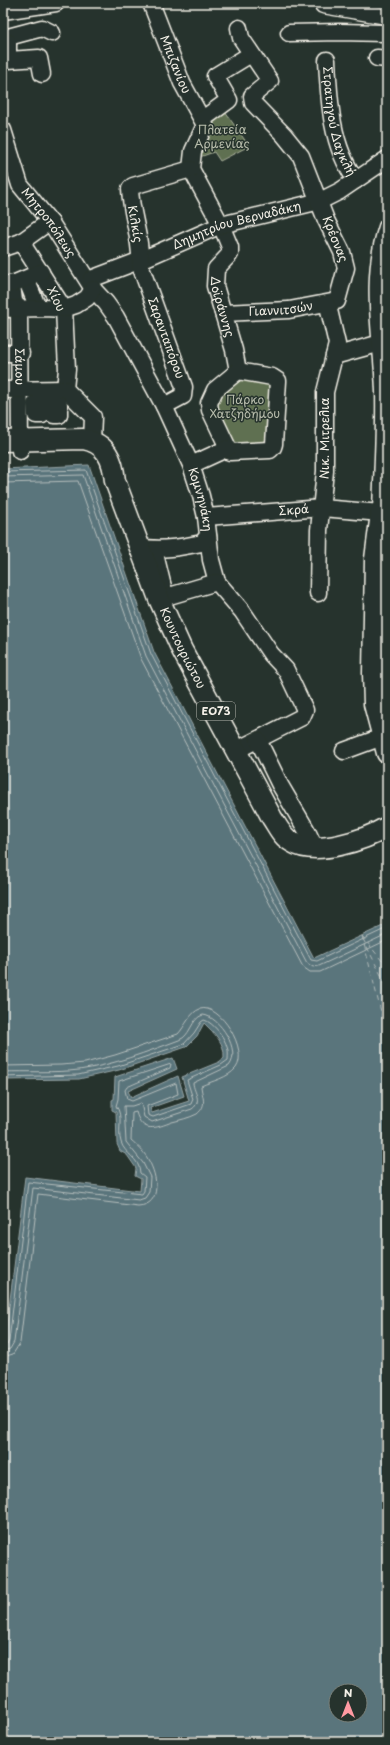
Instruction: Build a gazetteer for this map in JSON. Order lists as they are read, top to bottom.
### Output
{
  "streets": {
    "main road": ["Κουντουριώτου", "ΕΟ73"],
    "street": [
      "Μπιζανίου",
      "Στρατηγού Δαγκλή",
      "Μητροπόλεως",
      "Κιλκίς",
      "Δημητρίου Βερναδάκη",
      "Κρέσνας",
      "Χίου",
      "Δοϊράννης",
      "Γιαννιτσών",
      "Σαρανταπόρου",
      "Σάμου",
      "Νικ. Μιτρελια",
      "Κομνηνάκη",
      "Σκρά"
    ]
  },
  "crossings": [
    ["Στρατηγού Δαγκλή", "Δημητρίου Βερναδάκη"],
    ["Μητροπόλεως", "Δημητρίου Βερναδάκη"],
    ["Μητροπόλεως", "Κομνηνάκη"],
    ["Κιλκίς", "Δημητρίου Βερναδάκη"],
    ["Κιλκίς", "Σαρανταπόρου"],
    ["Δημητρίου Βερναδάκη", "Κρέσνας"],
    ["Δημητρίου Βερναδάκη", "Δοϊράννης"],
    ["Δημητρίου Βερναδάκη", "Σαρανταπόρου"],
    ["Δημητρίου Βερναδάκη", "Κομνηνάκη"],
    ["Κρέσνας", "Γιαννιτσών"],
    ["Κρέσνας", "Νικ. Μιτρελια"],
    ["Δοϊράννης", "Γιαννιτσών"],
    ["Γιαννιτσών", "Νικ. Μιτρελια"],
    ["Σαρανταπόρου", "Κομνηνάκη"],
    ["Σάμου", "Κουντουριώτου"],
    ["Νικ. Μιτρελια", "Σκρά"],
    ["Κομνηνάκη", "Σκρά"]
  ],
  "parks": ["Πλατεία Αρμενίας", "Πάρκο Χατζηδήμου"],
  "north": "top"
}
